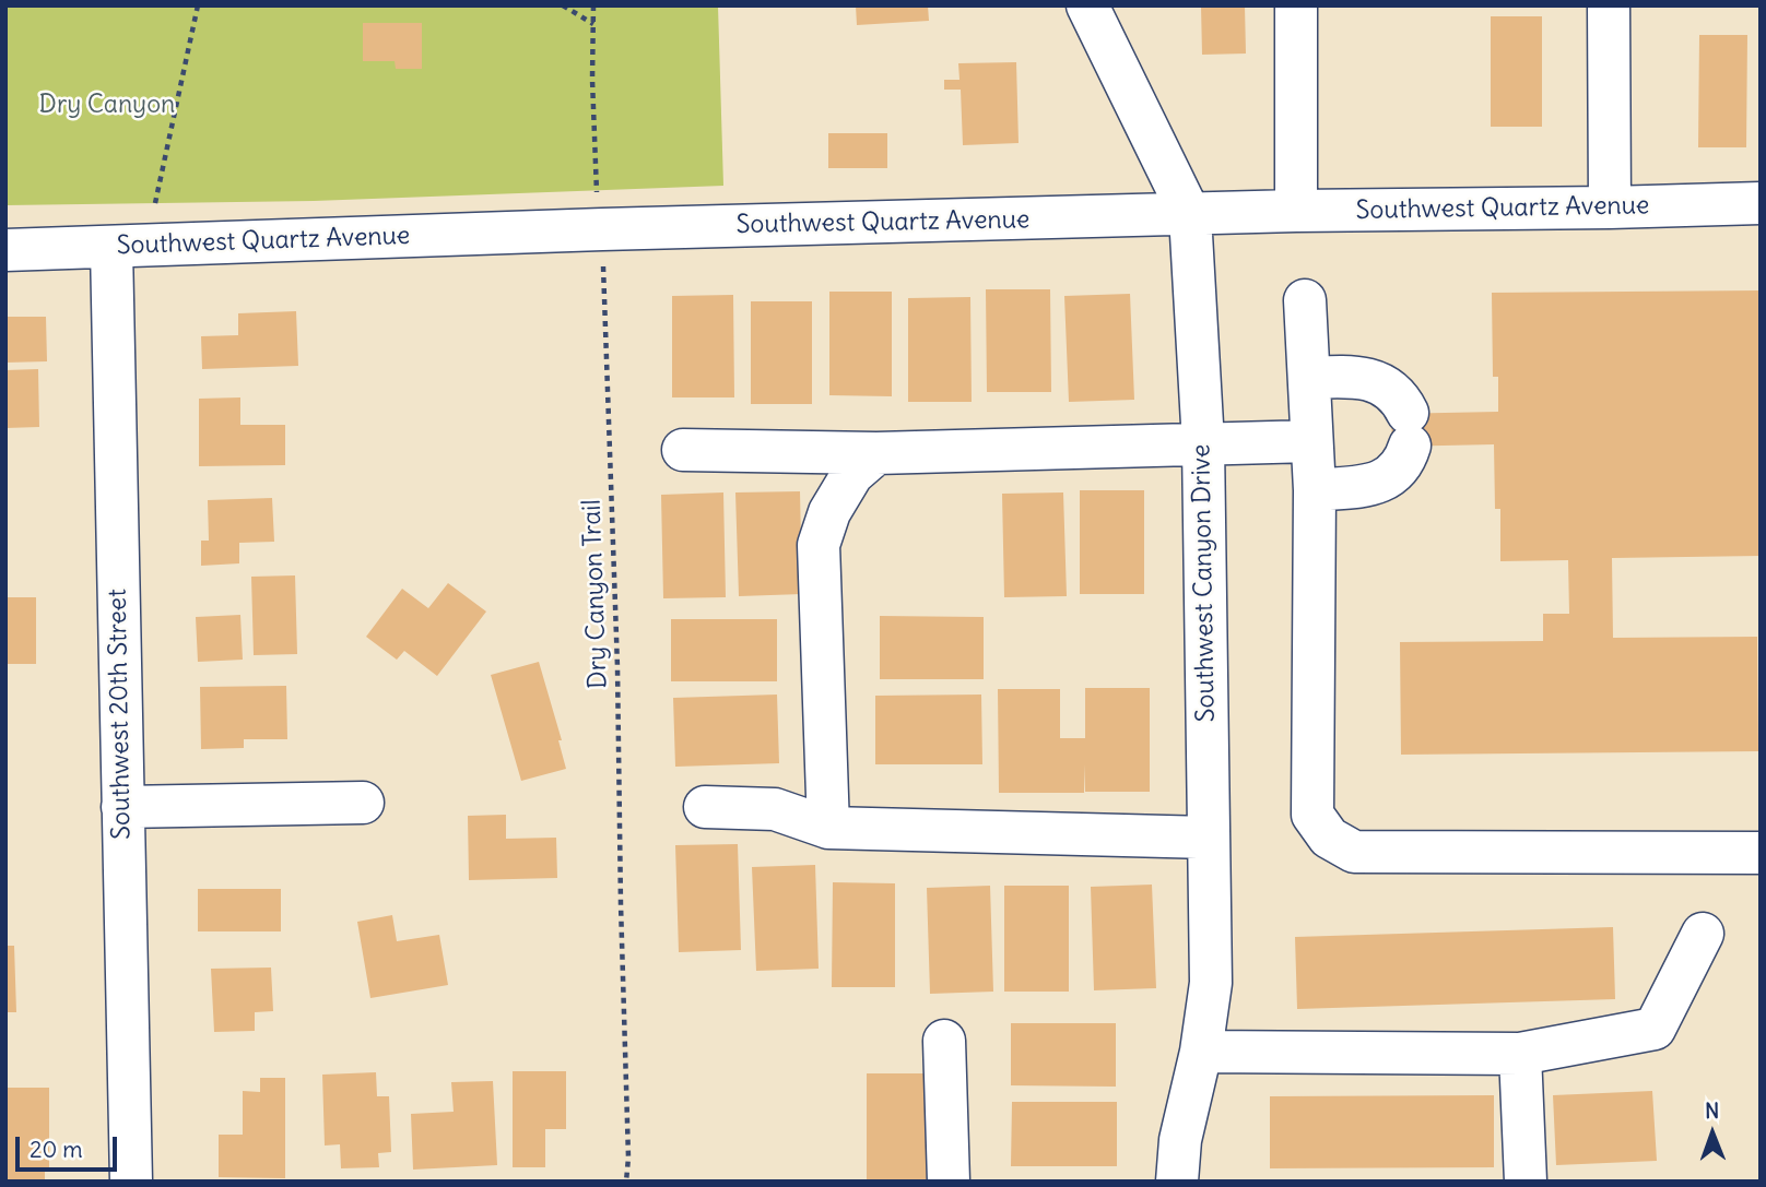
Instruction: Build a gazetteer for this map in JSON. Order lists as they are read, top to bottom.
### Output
{
  "streets": {
    "street": ["Southwest Quartz Avenue", "Southwest Canyon Drive", "Southwest 20th Street"],
    "path": ["Dry Canyon Trail"]
  },
  "crossings": [
    ["Southwest Quartz Avenue", "Southwest Canyon Drive"],
    ["Southwest Quartz Avenue", "Dry Canyon Trail"],
    ["Southwest Quartz Avenue", "Southwest 20th Street"]
  ],
  "parks": ["Dry Canyon"],
  "scale_bar": "20 m",
  "north": "top"
}
